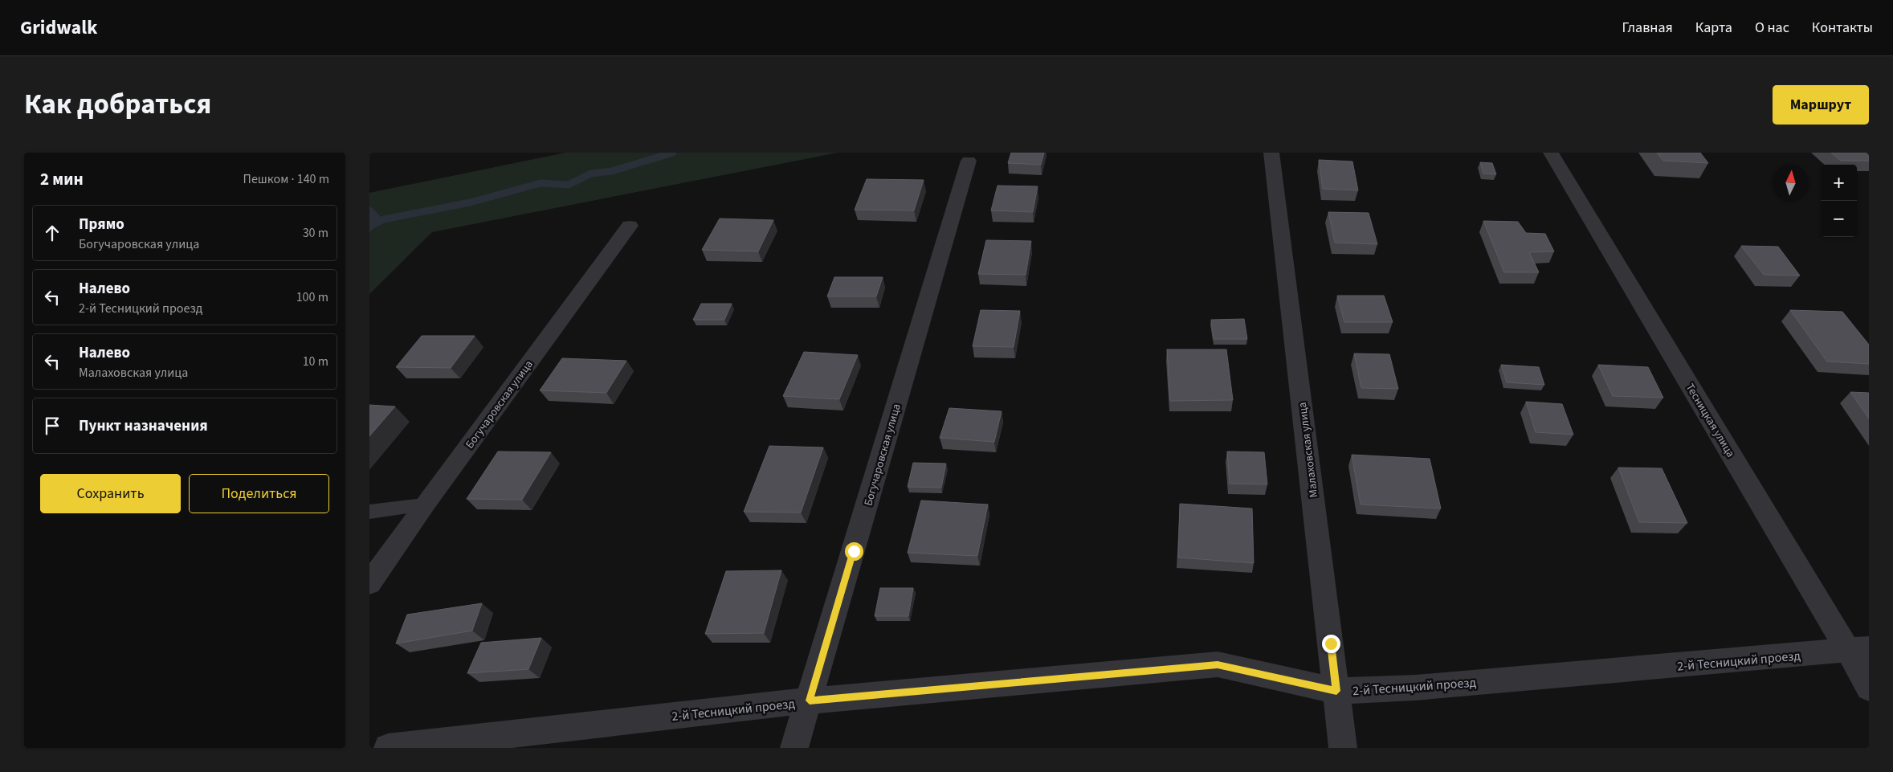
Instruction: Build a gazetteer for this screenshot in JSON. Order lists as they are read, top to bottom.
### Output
{
  "streets": {
    "street": [
      "Богучаровская улица",
      "Тесницкая улица",
      "Малаховская улица",
      "2-й Тесницкий проезд"
    ]
  },
  "crossings": [
    ["Богучаровская улица", "2-й Тесницкий проезд"],
    ["Тесницкая улица", "2-й Тесницкий проезд"],
    ["Малаховская улица", "2-й Тесницкий проезд"]
  ],
  "north": "top",
  "page": {
    "header": "Gridwalk",
    "nav": [
      "Главная",
      "Карта",
      "О нас",
      "Контакты"
    ],
    "title": "Как добраться",
    "buttons": [
      "Маршрут",
      ["Сохранить", "Поделиться"]
    ],
    "heading": ["2 мин", "Пешком · 140 m"],
    "map_buttons": ["+", "−"],
    "list": [
      ["Прямо", "Богучаровская улица", "30 m"],
      ["Налево", "2-й Тесницкий проезд", "100 m"],
      ["Налево", "Малаховская улица", "10 m"],
      "Пункт назначения"
    ]
  }
}
